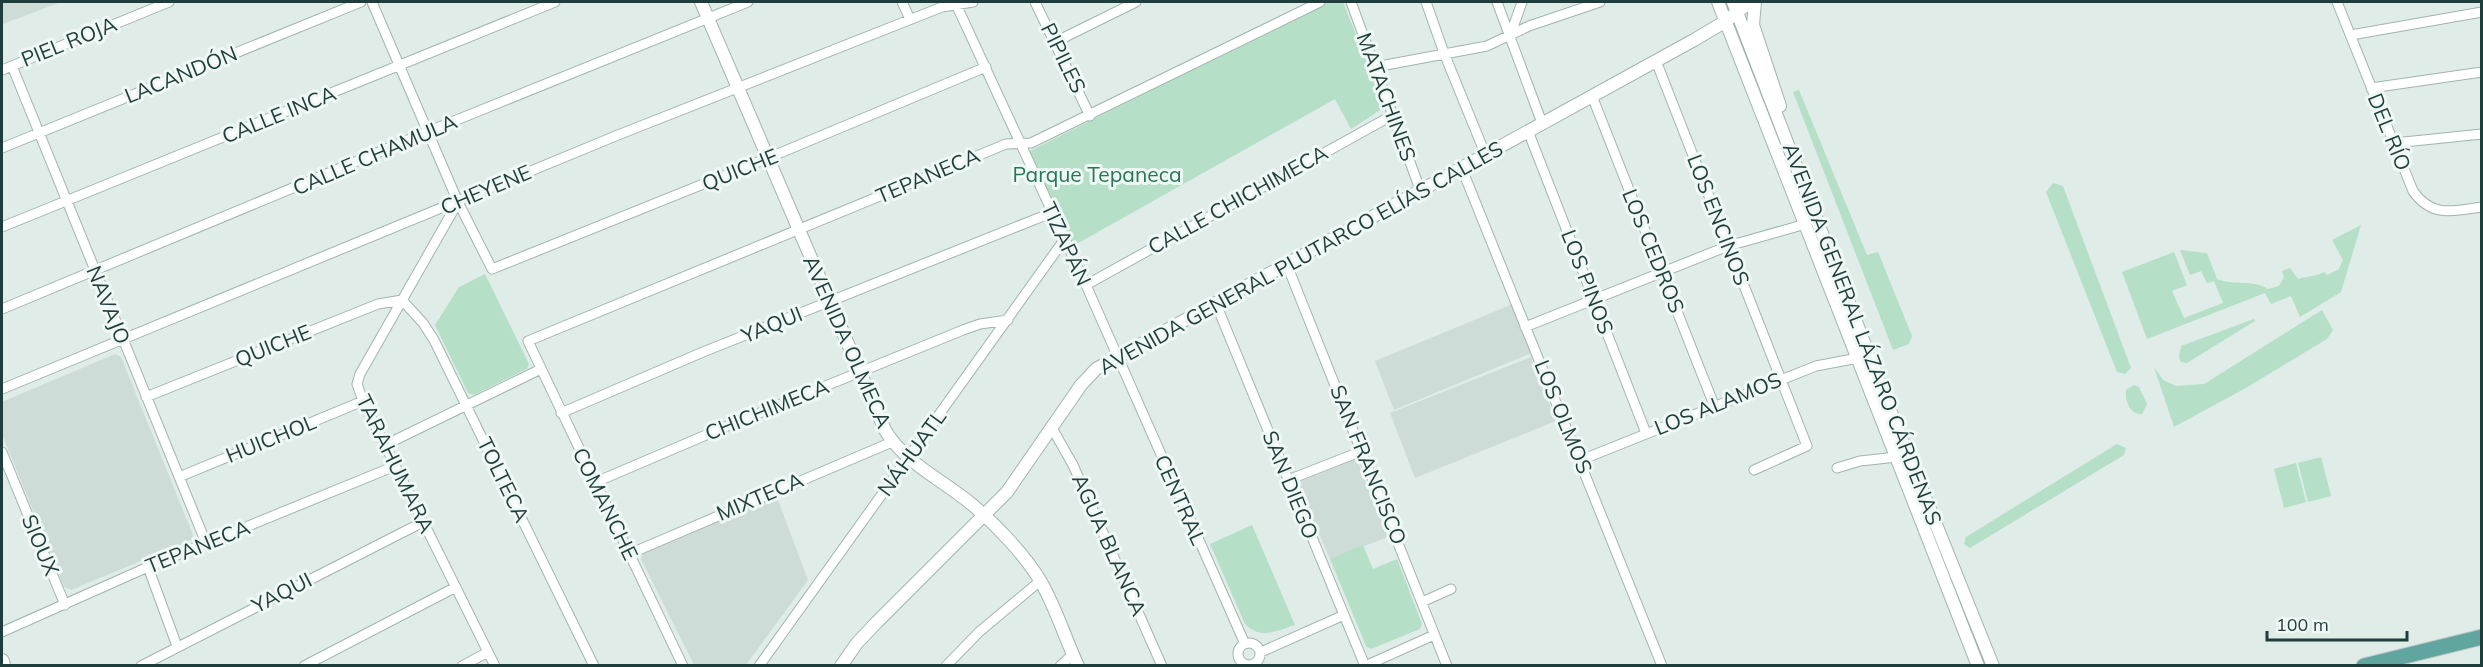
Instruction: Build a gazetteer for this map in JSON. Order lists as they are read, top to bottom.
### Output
{
  "streets": {
    "street": [
      "PIEL ROJA",
      "PIPILES",
      "LACANDÓN",
      "MATACHINES",
      "CALLE INCA",
      "DEL RÍO",
      "CALLE CHAMULA",
      "QUICHE",
      "TEPANECA",
      "CHEYENE",
      "CALLE CHICHIMECA",
      "LOS ENCINOS",
      "TIZAPÁN",
      "LOS CEDROS",
      "AVENIDA GENERAL PLUTARCO ELÍAS CALLES",
      "LOS PINOS",
      "NAVAJO",
      "YAQUI",
      "AVENIDA GENERAL LÁZARO CÁRDENAS",
      "AVENIDA OLMECA",
      "LOS ALAMOS",
      "CHICHIMECA",
      "LOS OLMOS",
      "HUICHOL",
      "NÁHUATL",
      "TARAHUMARA",
      "SAN FRANCISCO",
      "TOLTECA",
      "SAN DIEGO",
      "MIXTECA",
      "CENTRAL",
      "COMANCHE",
      "SIOUX",
      "AGUA BLANCA"
    ]
  },
  "crossings": [
    ["PIEL ROJA", "NAVAJO"],
    ["PIPILES", "TEPANECA"],
    ["LACANDÓN", "NAVAJO"],
    ["MATACHINES", "CALLE CHICHIMECA"],
    ["MATACHINES", "AVENIDA GENERAL PLUTARCO ELÍAS CALLES"],
    ["CALLE INCA", "NAVAJO"],
    ["CALLE CHAMULA", "NAVAJO"],
    ["CALLE CHAMULA", "AVENIDA OLMECA"],
    ["QUICHE", "CHEYENE"],
    ["QUICHE", "TIZAPÁN"],
    ["QUICHE", "NAVAJO"],
    ["QUICHE", "AVENIDA OLMECA"],
    ["QUICHE", "TARAHUMARA"],
    ["QUICHE", "TOLTECA"],
    ["TEPANECA", "TIZAPÁN"],
    ["TEPANECA", "NAVAJO"],
    ["TEPANECA", "AVENIDA OLMECA"],
    ["TEPANECA", "TARAHUMARA"],
    ["TEPANECA", "COMANCHE"],
    ["TEPANECA", "SIOUX"],
    ["CHEYENE", "TIZAPÁN"],
    ["CHEYENE", "NAVAJO"],
    ["CHEYENE", "AVENIDA OLMECA"],
    ["CHEYENE", "TARAHUMARA"],
    ["CALLE CHICHIMECA", "TIZAPÁN"],
    ["LOS ENCINOS", "AVENIDA GENERAL PLUTARCO ELÍAS CALLES"],
    ["LOS ENCINOS", "LOS ALAMOS"],
    ["TIZAPÁN", "AVENIDA GENERAL PLUTARCO ELÍAS CALLES"],
    ["TIZAPÁN", "YAQUI"],
    ["TIZAPÁN", "NÁHUATL"],
    ["TIZAPÁN", "CENTRAL"],
    ["LOS CEDROS", "AVENIDA GENERAL PLUTARCO ELÍAS CALLES"],
    ["LOS CEDROS", "LOS ALAMOS"],
    ["AVENIDA GENERAL PLUTARCO ELÍAS CALLES", "LOS PINOS"],
    ["AVENIDA GENERAL PLUTARCO ELÍAS CALLES", "AVENIDA GENERAL LÁZARO CÁRDENAS"],
    ["AVENIDA GENERAL PLUTARCO ELÍAS CALLES", "AVENIDA OLMECA"],
    ["AVENIDA GENERAL PLUTARCO ELÍAS CALLES", "LOS OLMOS"],
    ["AVENIDA GENERAL PLUTARCO ELÍAS CALLES", "SAN FRANCISCO"],
    ["AVENIDA GENERAL PLUTARCO ELÍAS CALLES", "SAN DIEGO"],
    ["AVENIDA GENERAL PLUTARCO ELÍAS CALLES", "CENTRAL"],
    ["AVENIDA GENERAL PLUTARCO ELÍAS CALLES", "AGUA BLANCA"],
    ["LOS PINOS", "LOS ALAMOS"],
    ["NAVAJO", "HUICHOL"],
    ["YAQUI", "AVENIDA OLMECA"],
    ["YAQUI", "TARAHUMARA"],
    ["YAQUI", "COMANCHE"],
    ["AVENIDA GENERAL LÁZARO CÁRDENAS", "LOS ALAMOS"],
    ["AVENIDA OLMECA", "CHICHIMECA"],
    ["AVENIDA OLMECA", "NÁHUATL"],
    ["AVENIDA OLMECA", "MIXTECA"],
    ["LOS ALAMOS", "LOS OLMOS"],
    ["CHICHIMECA", "NÁHUATL"],
    ["CHICHIMECA", "COMANCHE"],
    ["HUICHOL", "TARAHUMARA"],
    ["TARAHUMARA", "TOLTECA"],
    ["MIXTECA", "COMANCHE"]
  ],
  "parks": ["Parque Tepaneca"],
  "scale_bar": "100 m"
}
